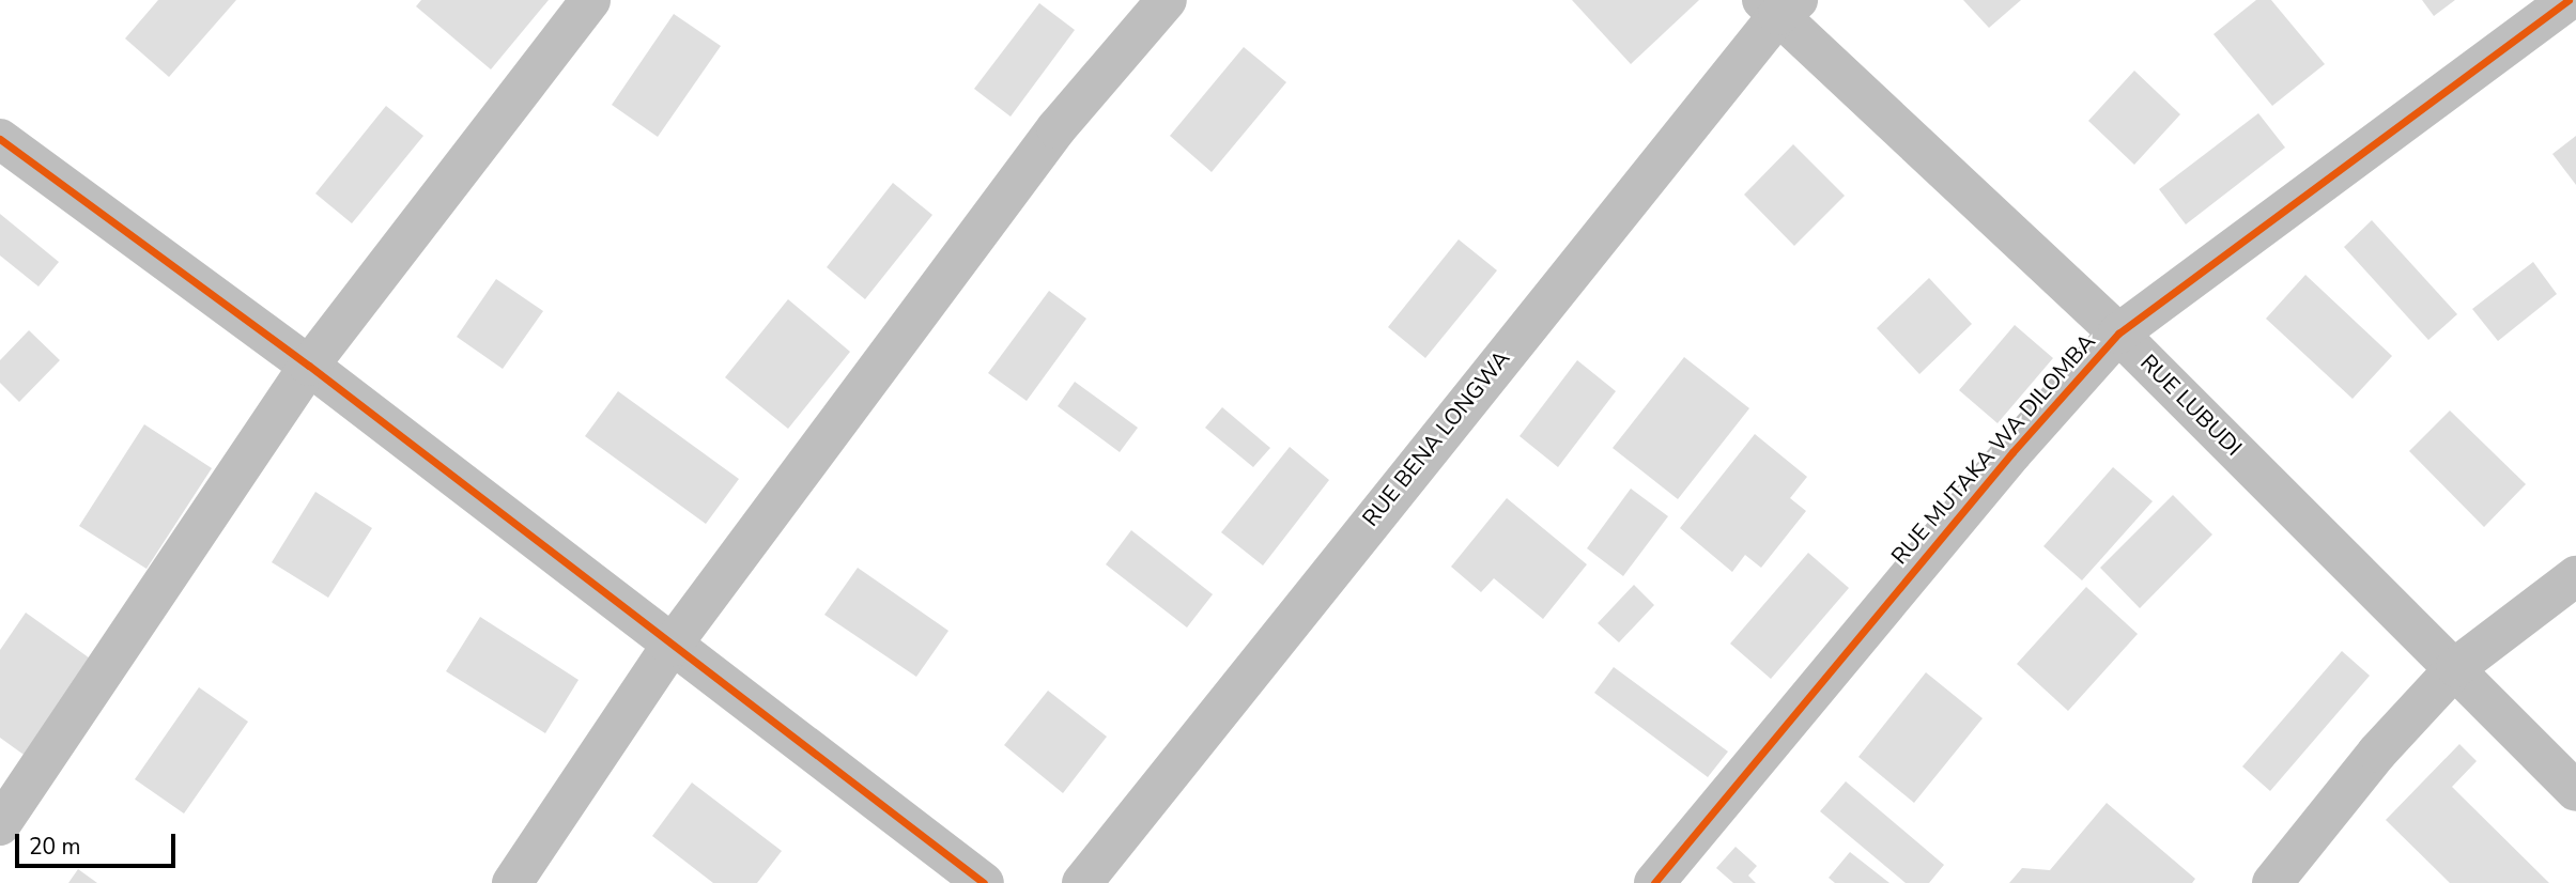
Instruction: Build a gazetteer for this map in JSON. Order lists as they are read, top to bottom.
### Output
{
  "streets": {
    "street": ["RUE LUBUDI", "RUE BENA LONGWA", "RUE MUTAKA WA DILOMBA"]
  },
  "crossings": [
    ["RUE LUBUDI", "RUE BENA LONGWA"],
    ["RUE LUBUDI", "RUE MUTAKA WA DILOMBA"]
  ],
  "scale_bar": "20 m"
}
